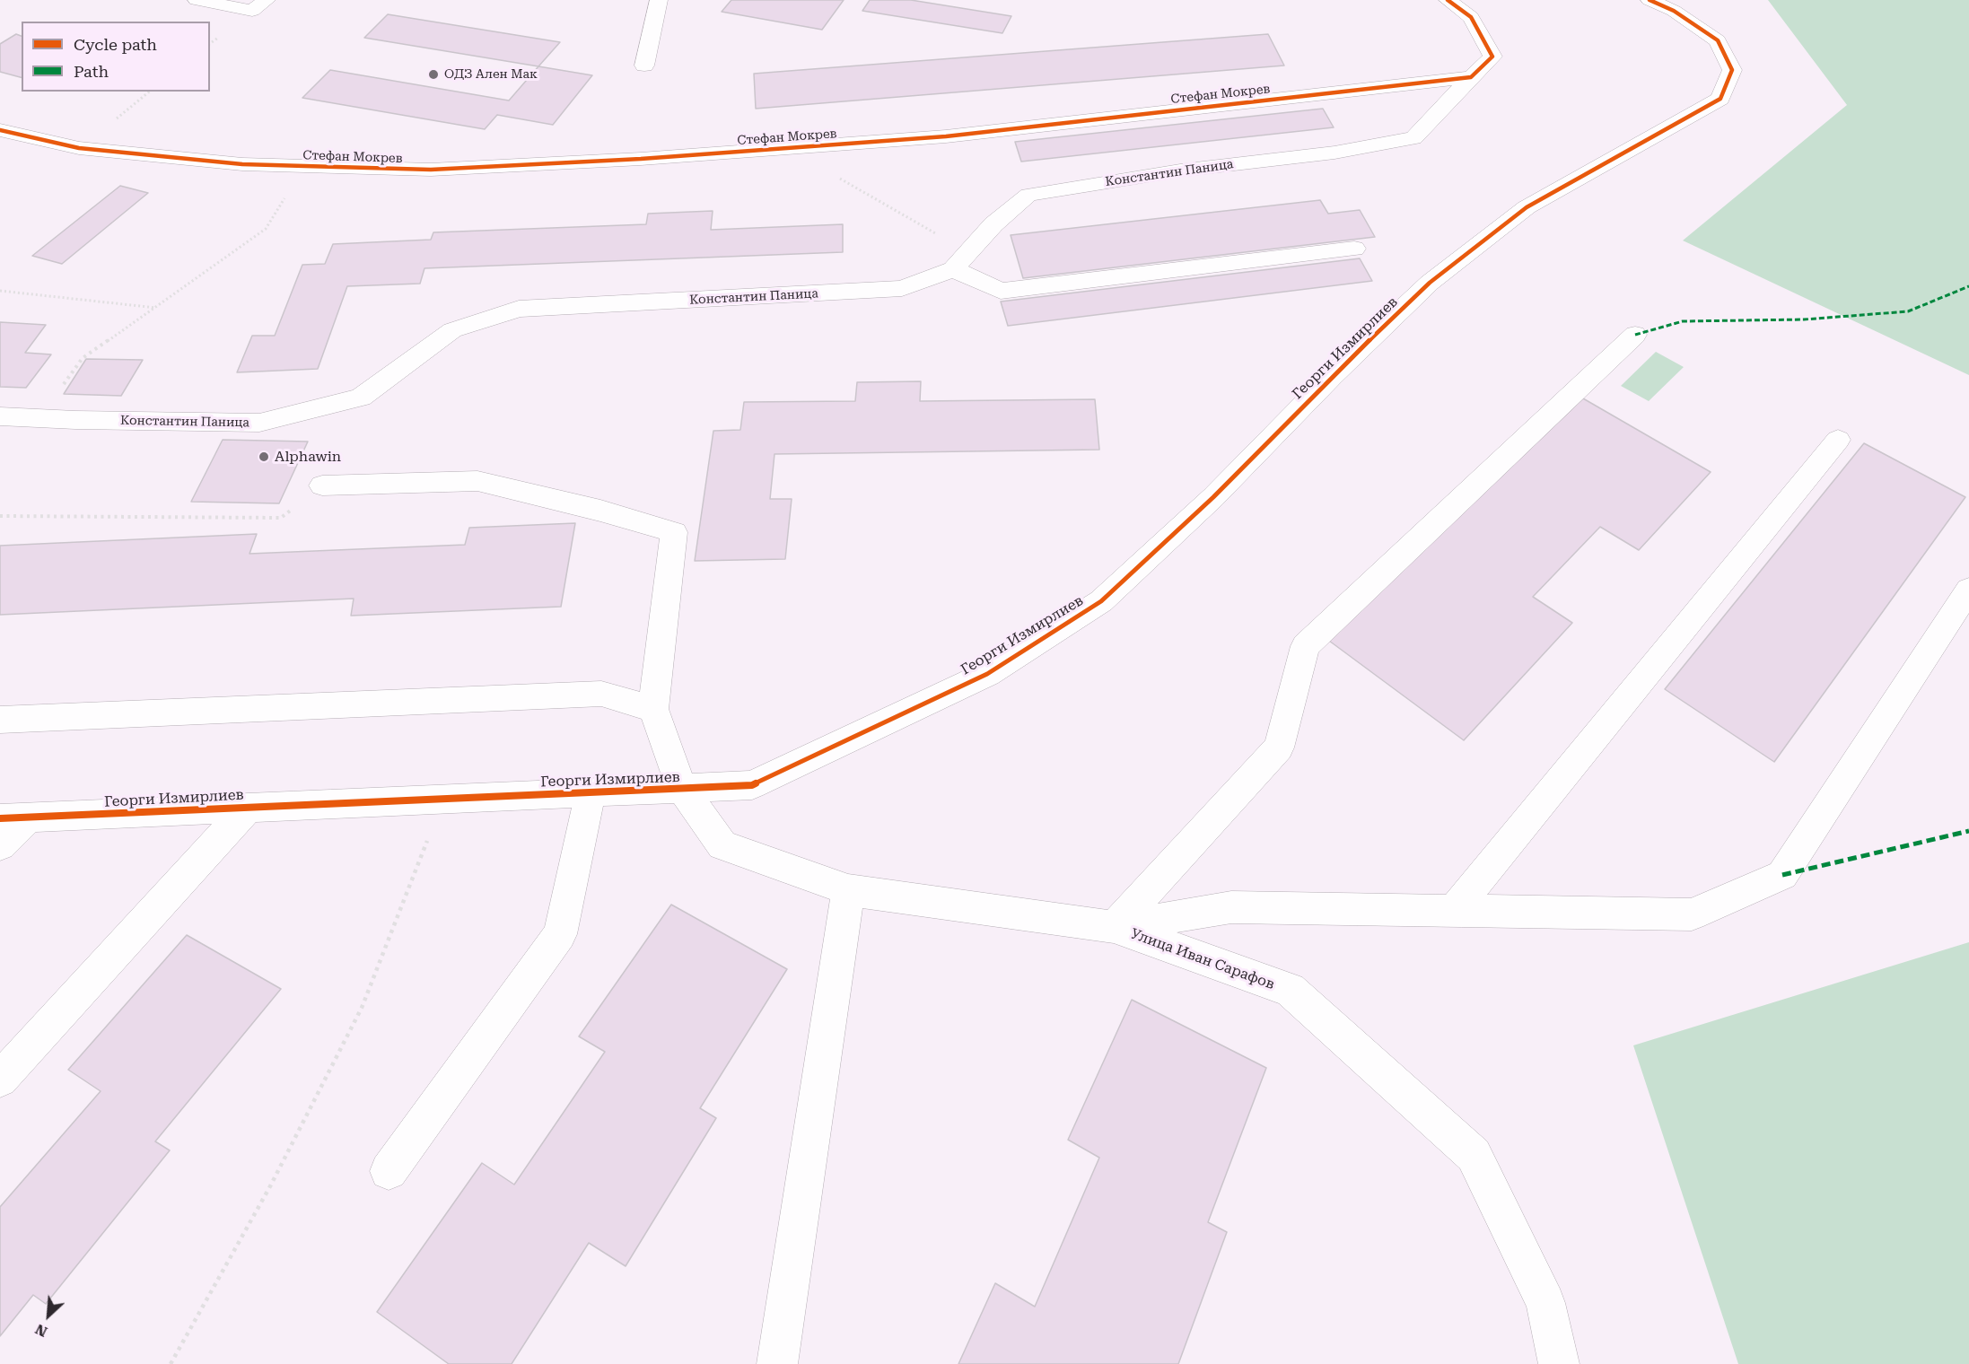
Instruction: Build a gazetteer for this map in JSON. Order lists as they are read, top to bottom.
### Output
{
  "streets": {
    "street": [
      "Стефан Мокрев",
      "Константин Паница",
      "Георги Измирлиев",
      "Улица Иван Сарафов"
    ]
  },
  "crossings": [
    ["Стефан Мокрев", "Константин Паница"],
    ["Георги Измирлиев", "Улица Иван Сарафов"]
  ],
  "places": ["ОДЗ Ален Мак", "Alphawin"],
  "legend": ["Cycle path", "Path"],
  "north": "bottom left"
}
